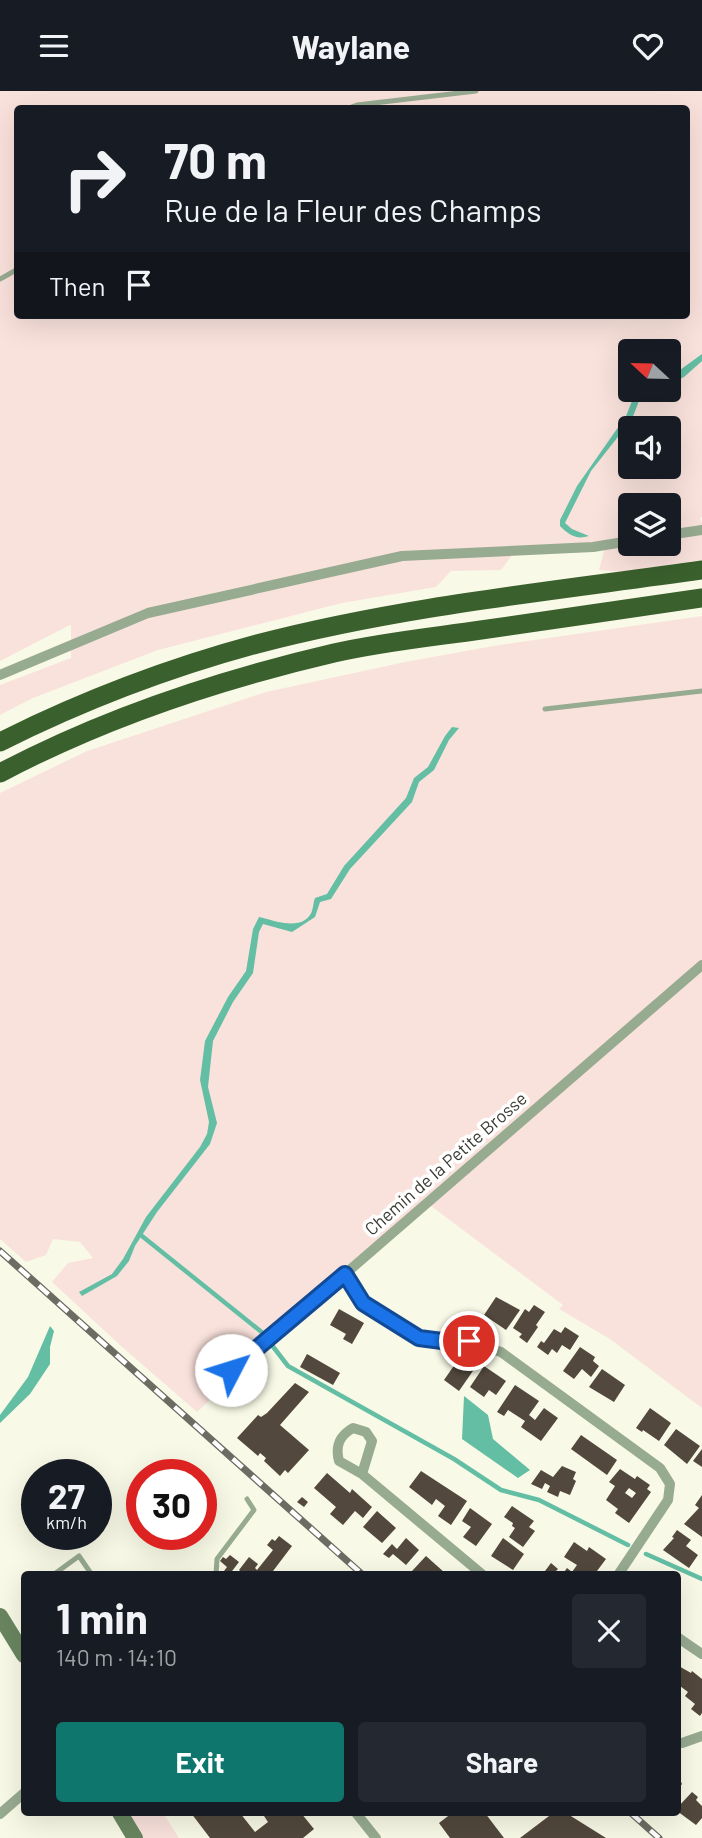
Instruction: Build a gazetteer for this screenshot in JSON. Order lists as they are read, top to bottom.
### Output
{
  "streets": {
    "street": ["Chemin de la Petite Brosse"]
  },
  "north": "left",
  "page": {
    "header": "Waylane",
    "turn": ["70 m", "Rue de la Fleur des Champs"],
    "then": "Then",
    "speed": "27 km/h",
    "limit": "30",
    "heading": ["1 min", "140 m · 14:10"],
    "buttons": ["Exit", "Share"]
  }
}
